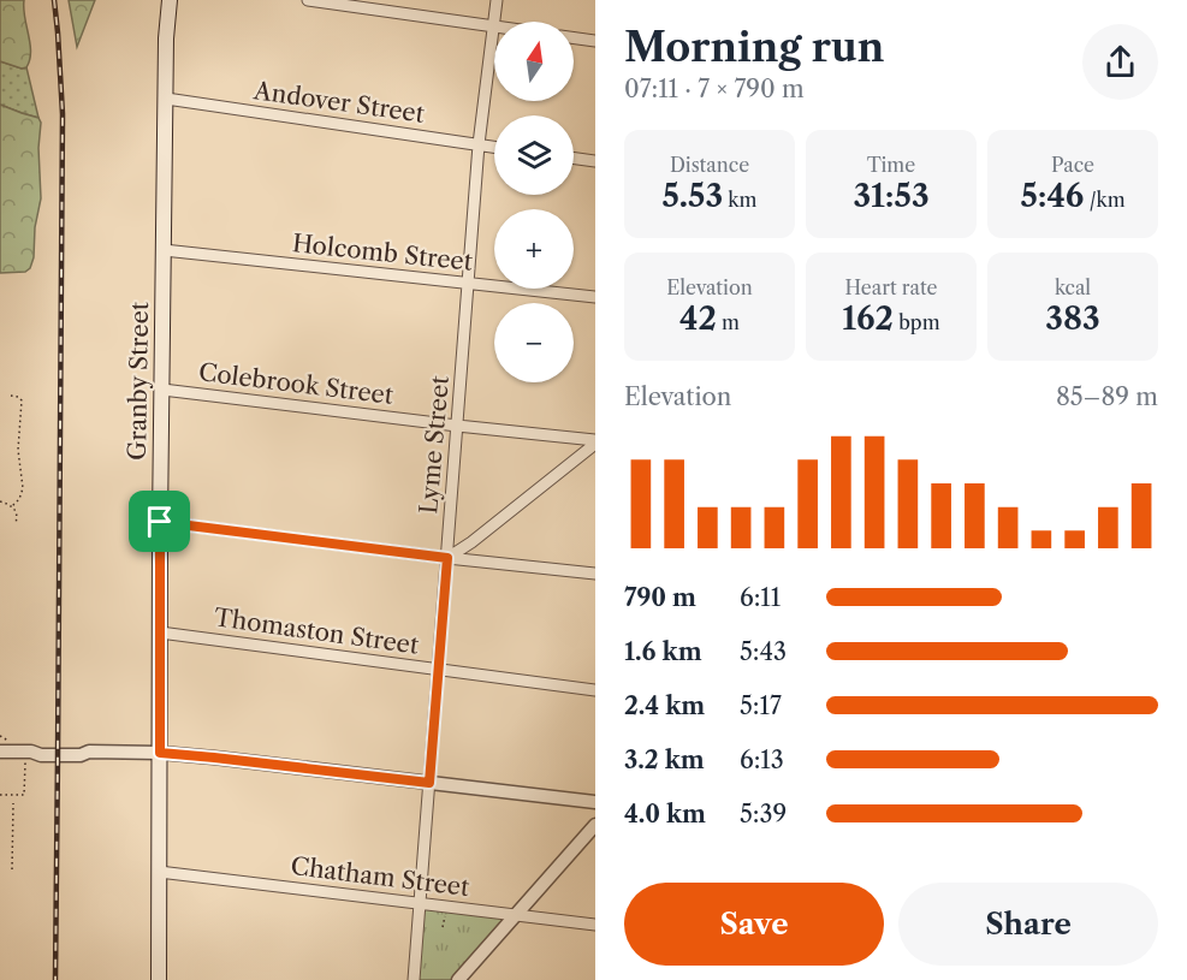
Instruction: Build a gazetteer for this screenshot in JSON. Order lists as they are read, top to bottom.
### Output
{
  "streets": {
    "main road": ["Granby Street"],
    "street": [
      "Andover Street",
      "Holcomb Street",
      "Colebrook Street",
      "Lyme Street",
      "Thomaston Street",
      "Chatham Street"
    ]
  },
  "crossings": [
    ["Andover Street", "Granby Street"],
    ["Andover Street", "Lyme Street"],
    ["Holcomb Street", "Granby Street"],
    ["Holcomb Street", "Lyme Street"],
    ["Granby Street", "Colebrook Street"],
    ["Granby Street", "Thomaston Street"],
    ["Granby Street", "Chatham Street"],
    ["Colebrook Street", "Lyme Street"],
    ["Lyme Street", "Thomaston Street"],
    ["Lyme Street", "Chatham Street"]
  ],
  "north": "top",
  "page": {
    "heading": ["Morning run", "07:11 · 7 × 790 m"],
    "map_buttons": ["+", "−"],
    "stats": [
      ["Distance", "5.53 km"],
      ["Time", "31:53"],
      ["Pace", "5:46 /km"],
      ["Elevation", "42 m"],
      ["Heart rate", "162 bpm"],
      ["kcal", "383"]
    ],
    "chart": ["Elevation", "85–89 m"],
    "list": [
      {
        "name": "790 m",
        "note": "6:11"
      },
      {
        "name": "1.6 km",
        "note": "5:43"
      },
      {
        "name": "2.4 km",
        "note": "5:17"
      },
      {
        "name": "3.2 km",
        "note": "6:13"
      },
      {
        "name": "4.0 km",
        "note": "5:39"
      }
    ],
    "buttons": ["Save", "Share"]
  }
}
